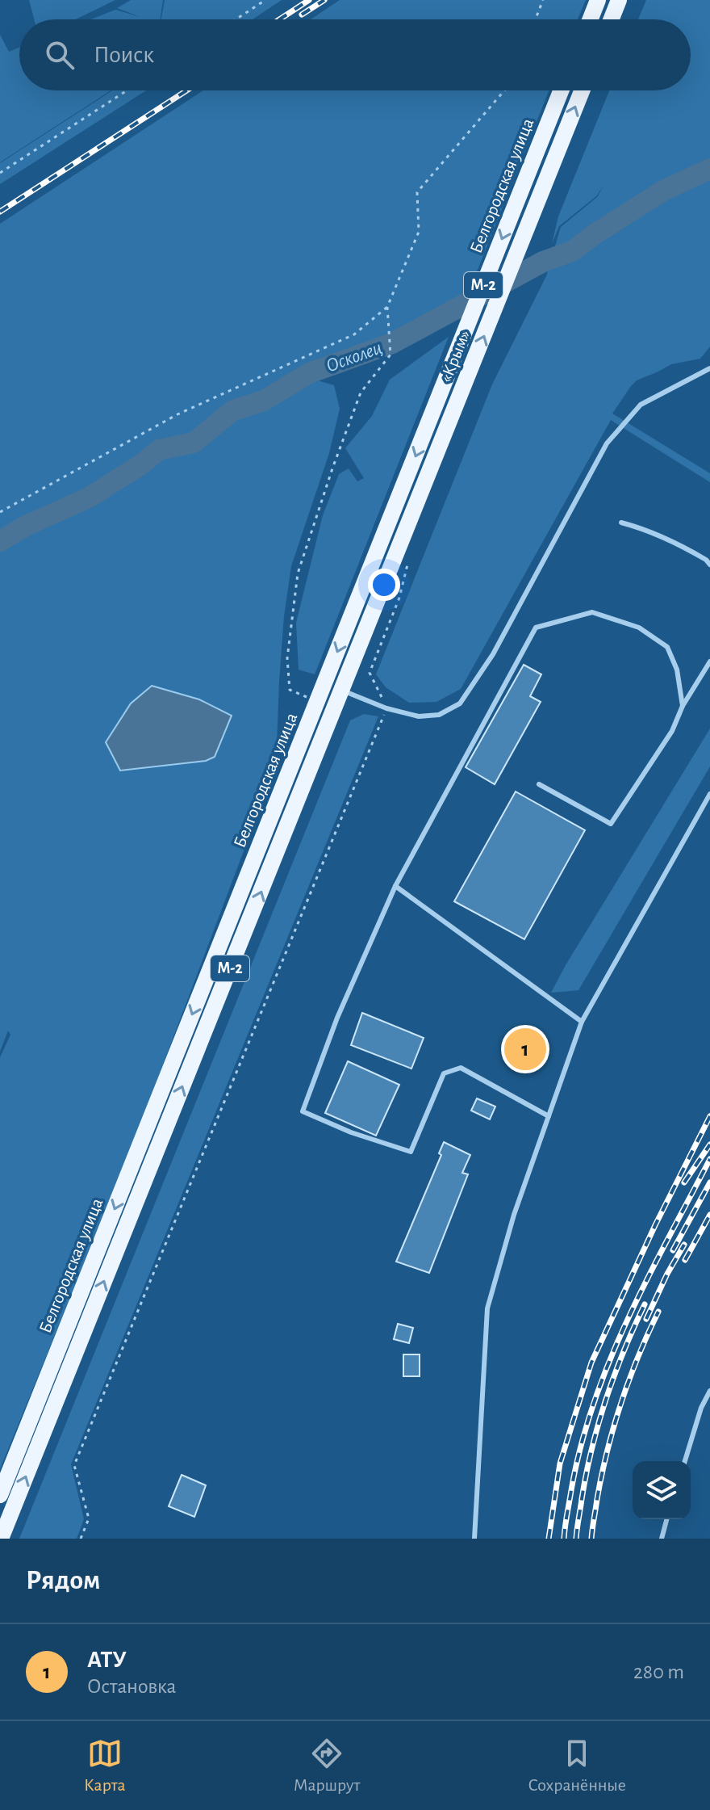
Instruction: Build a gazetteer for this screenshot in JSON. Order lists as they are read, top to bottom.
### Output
{
  "streets": {
    "main road": ["Белгородская улица", "М-2", "«Крым»"]
  },
  "crossings": [
    ["Белгородская улица", "«Крым»"],
    ["М-2", "«Крым»"]
  ],
  "one_way": ["«Крым»"],
  "water": ["Осколец"],
  "page": {
    "search": "Поиск",
    "pins": "1",
    "heading": "Рядом",
    "list": [
      {
        "mark": "1",
        "name": "АТУ",
        "note": "Остановка",
        "value": "280 m"
      }
    ],
    "nav": ["Карта", "Маршрут", "Сохранённые"]
  }
}
